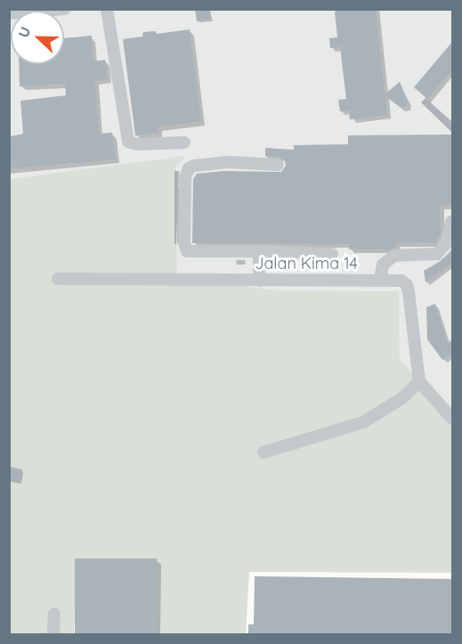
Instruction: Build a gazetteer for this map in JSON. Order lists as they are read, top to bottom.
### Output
{
  "streets": {
    "street": ["Jalan Kima 14"]
  },
  "north": "left"
}
